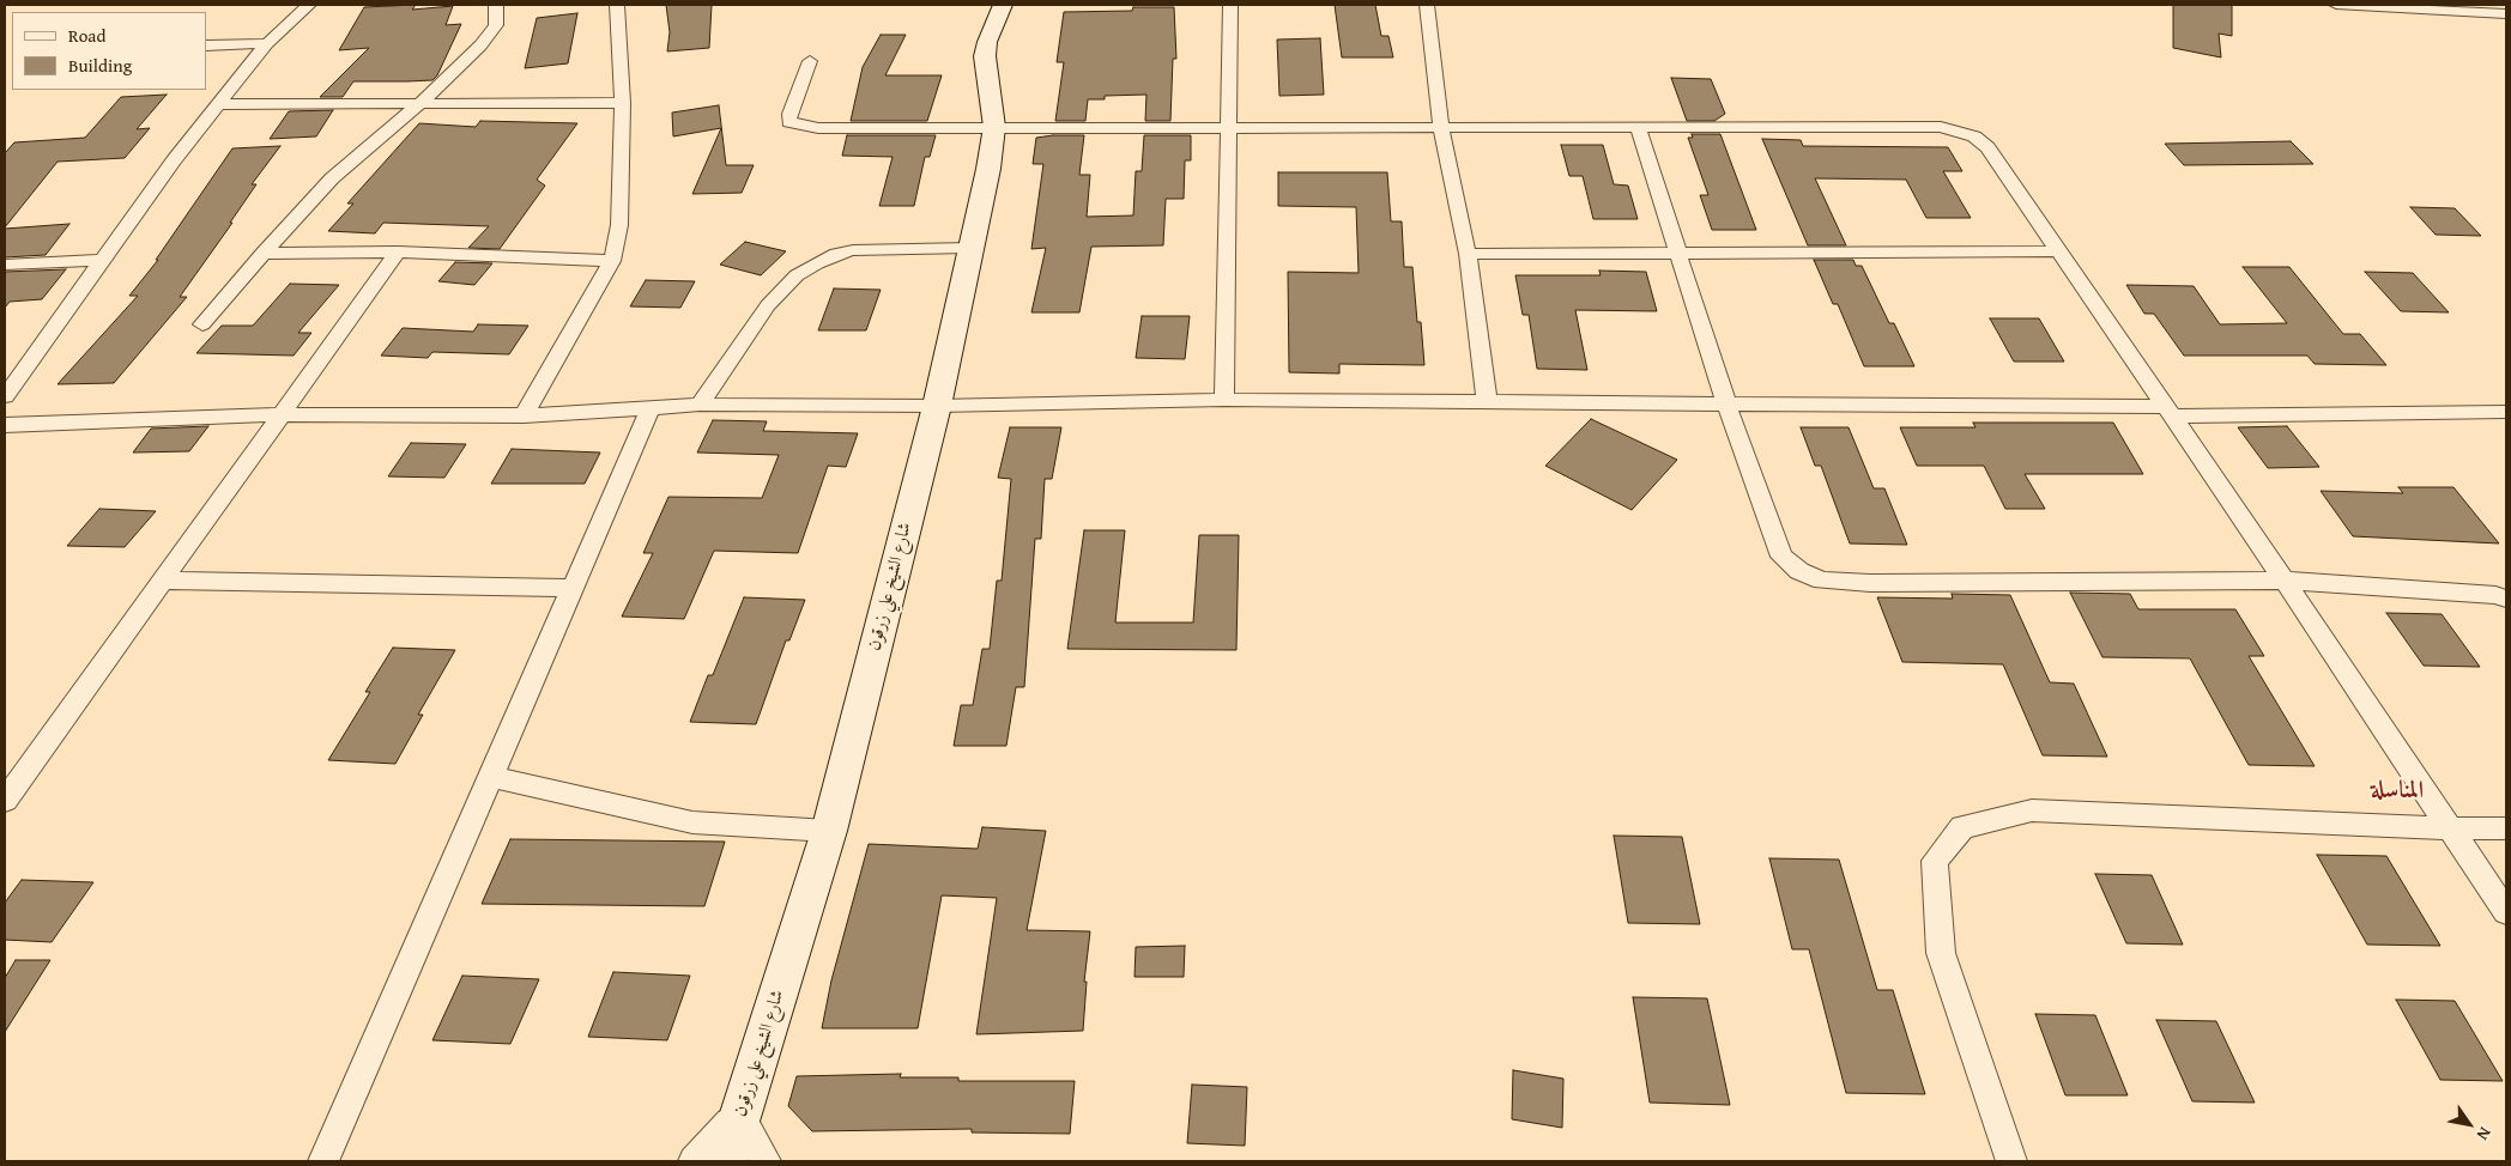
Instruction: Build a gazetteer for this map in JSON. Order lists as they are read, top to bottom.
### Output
{
  "streets": {
    "main road": ["شارع الشيخ علي زرقون"]
  },
  "districts": ["المناسلة"],
  "legend": ["Road", "Building"],
  "north": "bottom right"
}
